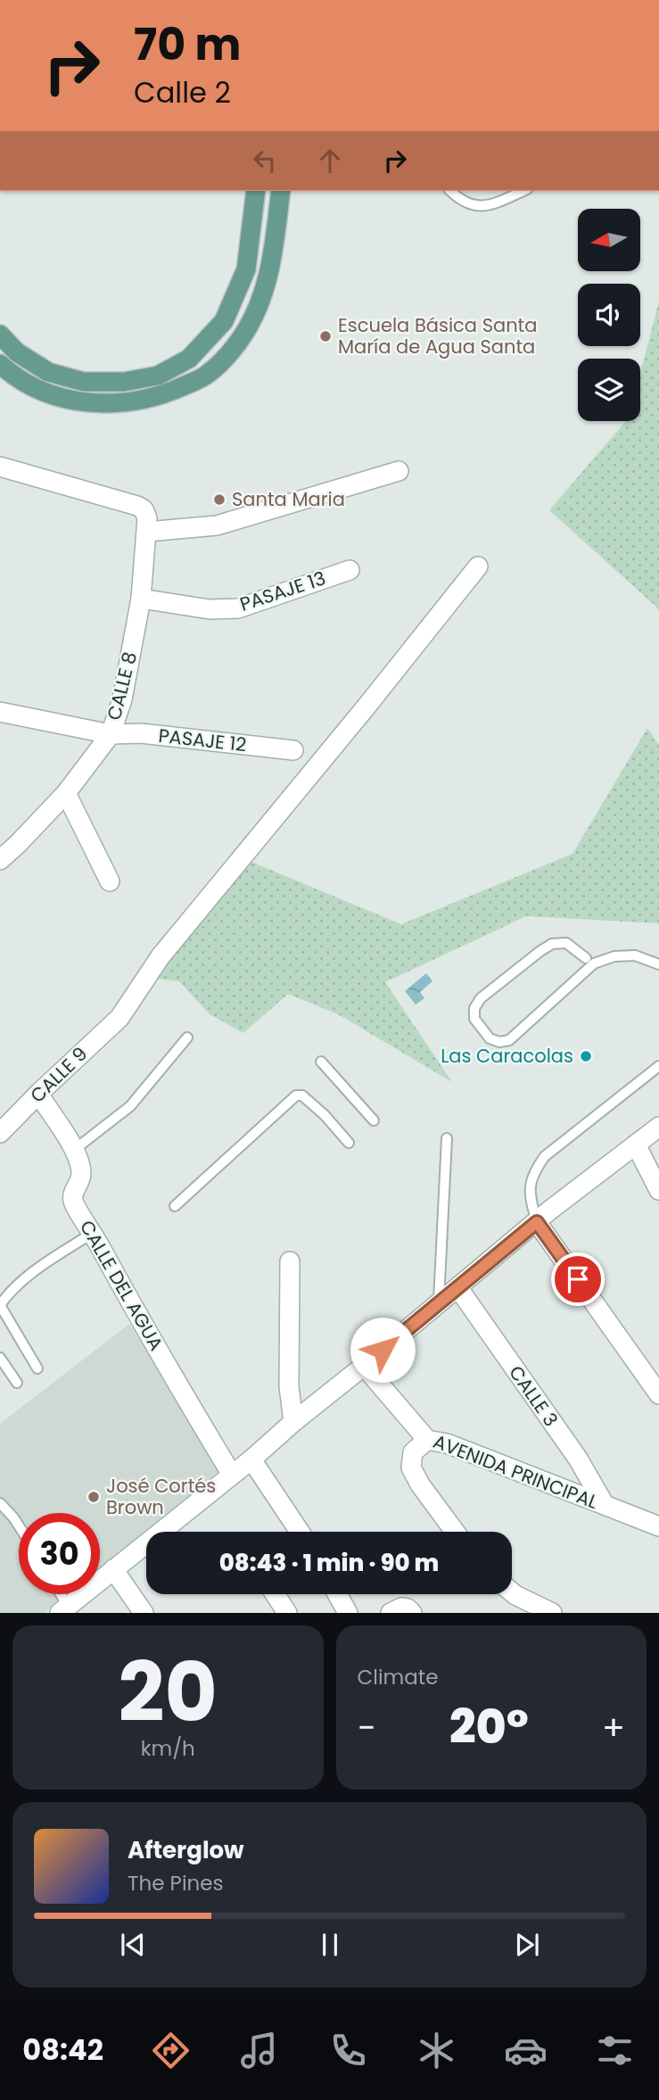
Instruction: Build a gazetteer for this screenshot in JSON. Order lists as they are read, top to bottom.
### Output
{
  "streets": {
    "street": [
      "PASAJE 13",
      "CALLE 8",
      "PASAJE 12",
      "CALLE 9",
      "CALLE DEL AGUA",
      "CALLE 3",
      "AVENIDA PRINCIPAL"
    ]
  },
  "crossings": [
    ["PASAJE 13", "CALLE 8"],
    ["CALLE 8", "PASAJE 12"],
    ["CALLE 9", "CALLE DEL AGUA"],
    ["CALLE 3", "AVENIDA PRINCIPAL"]
  ],
  "places": [
    "Escuela Básica Santa María de Agua Santa",
    "Santa Maria",
    "Las Caracolas",
    "José Cortés Brown"
  ],
  "north": "left",
  "page": {
    "turn": ["70 m", "Calle 2"],
    "limit": "30",
    "trip": "08:43 · 1 min · 90 m",
    "tile": [
      ["20", "km/h"],
      "Climate"
    ],
    "heat": ["−", "20°", "+"],
    "song": ["Afterglow", "The Pines"],
    "tabs": "08:42"
  }
}
